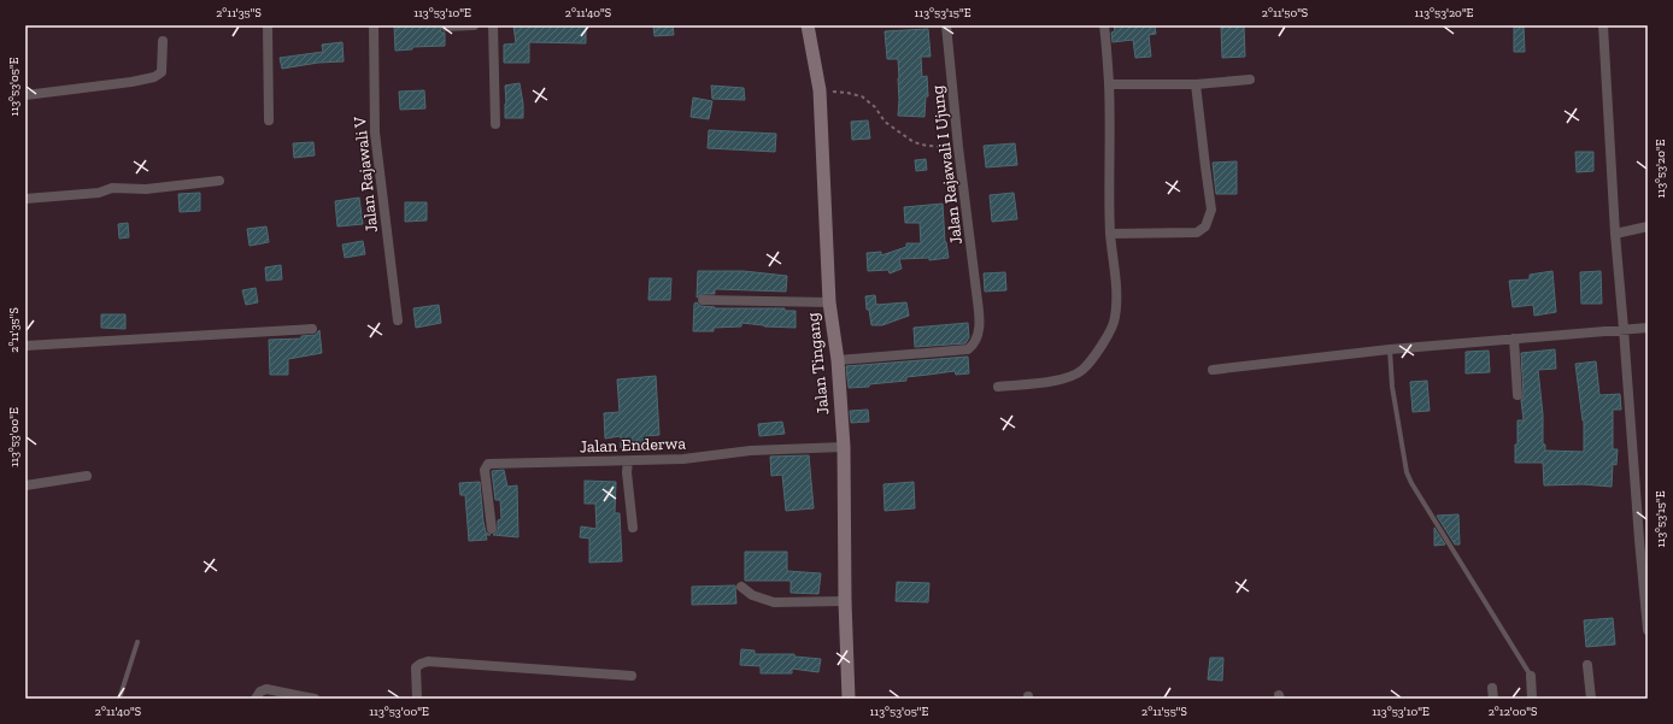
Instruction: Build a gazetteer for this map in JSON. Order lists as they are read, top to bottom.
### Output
{
  "streets": {
    "main road": ["Jalan Tingang"],
    "street": ["Jalan Rajawali I Ujung", "Jalan Rajawali V", "Jalan Enderwa"]
  },
  "crossings": [
    ["Jalan Rajawali I Ujung", "Jalan Tingang"],
    ["Jalan Tingang", "Jalan Enderwa"]
  ],
  "coordinates": [
    "2°11'35\"S",
    "113°53'10\"E",
    "2°11'40\"S",
    "113°53'15\"E",
    "2°11'50\"S",
    "113°53'20\"E",
    "113°53'05\"E",
    "113°53'00\"E",
    "2°11'55\"S",
    "2°12'00\"S"
  ]
}
